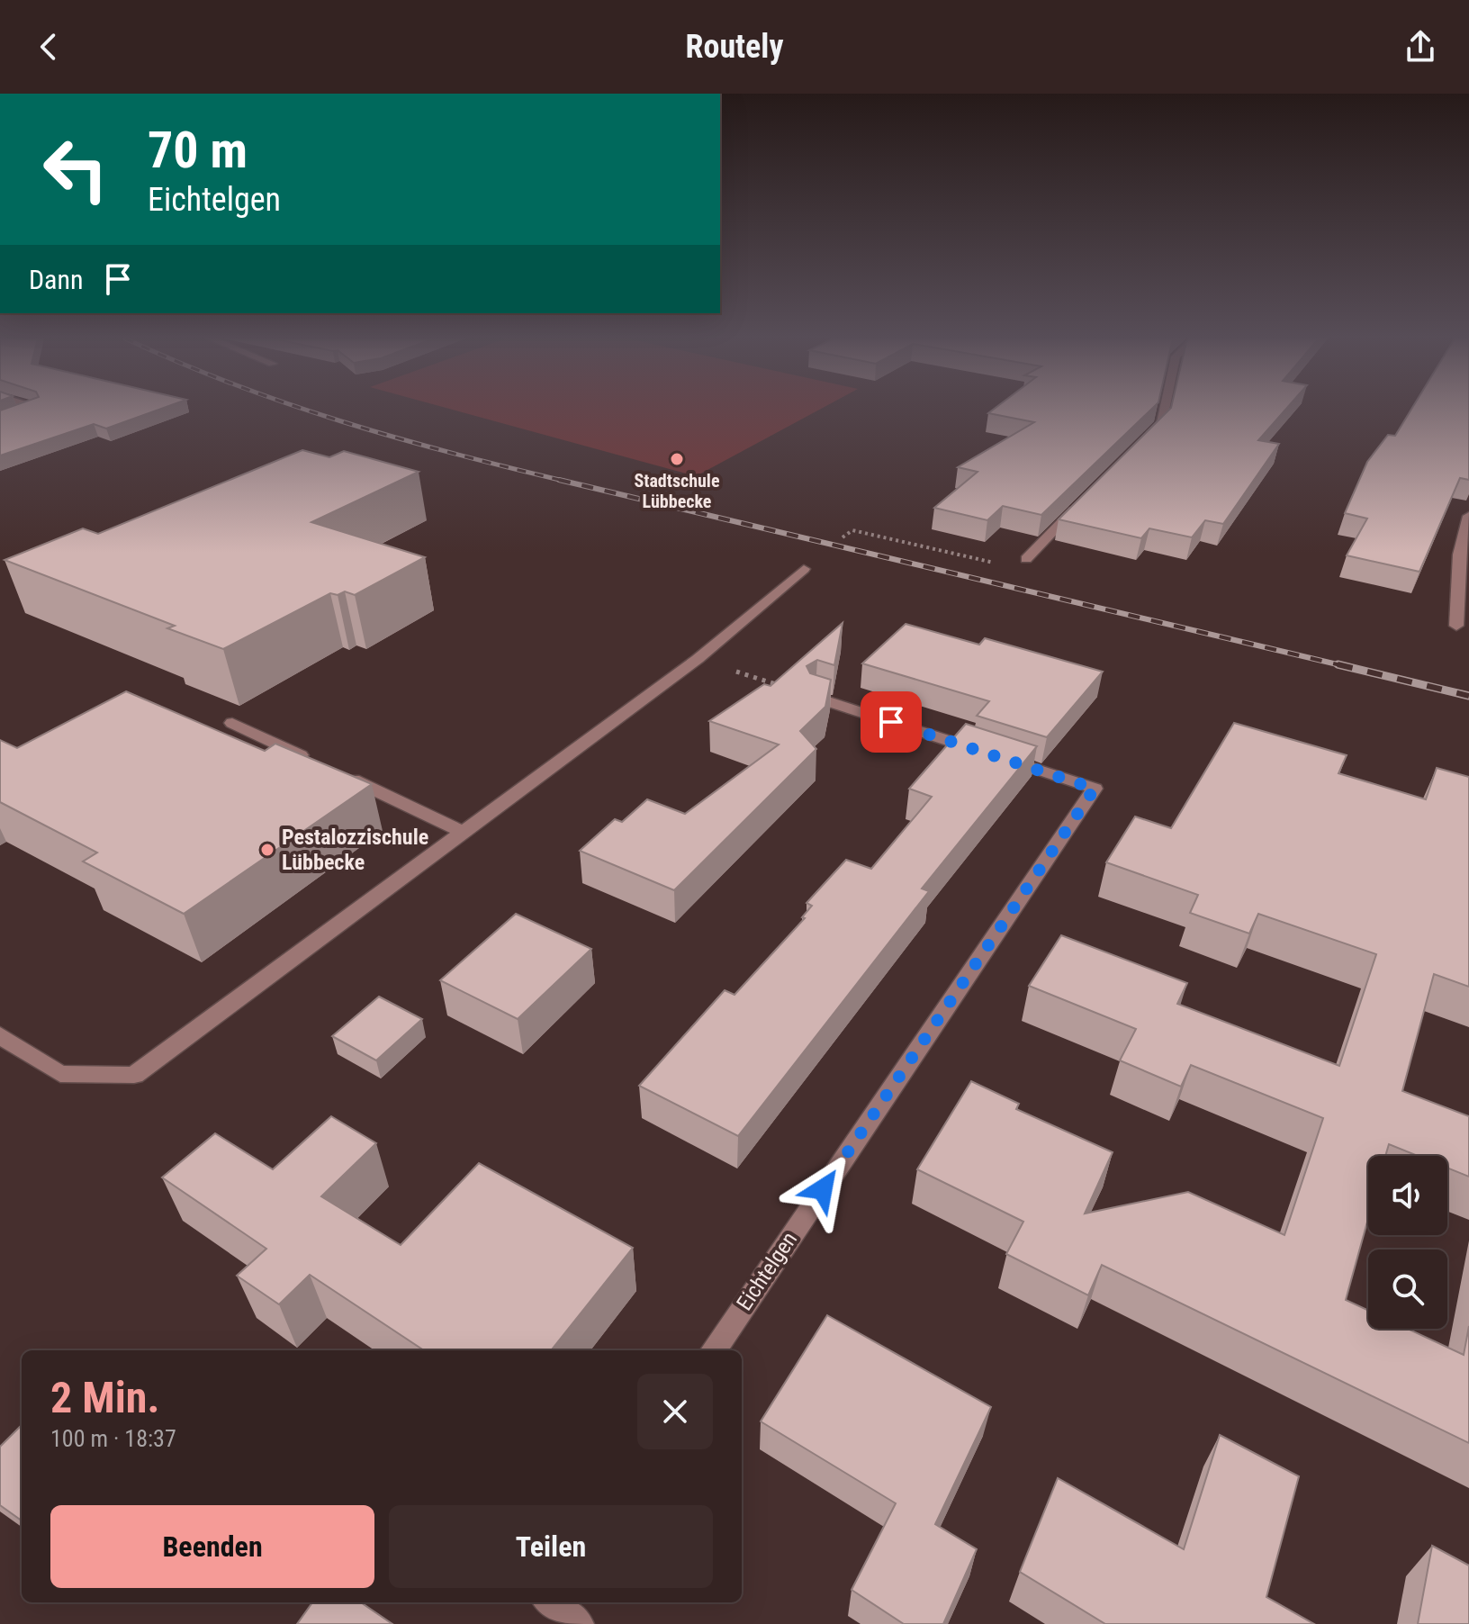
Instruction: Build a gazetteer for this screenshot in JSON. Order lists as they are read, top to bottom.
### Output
{
  "streets": {
    "street": ["Eichtelgen"]
  },
  "places": ["Stadtschule Lübbecke", "Pestalozzischule Lübbecke"],
  "page": {
    "header": "Routely",
    "turn": ["70 m", "Eichtelgen"],
    "then": "Dann",
    "heading": ["2 Min.", "100 m · 18:37"],
    "buttons": ["Beenden", "Teilen"]
  }
}
